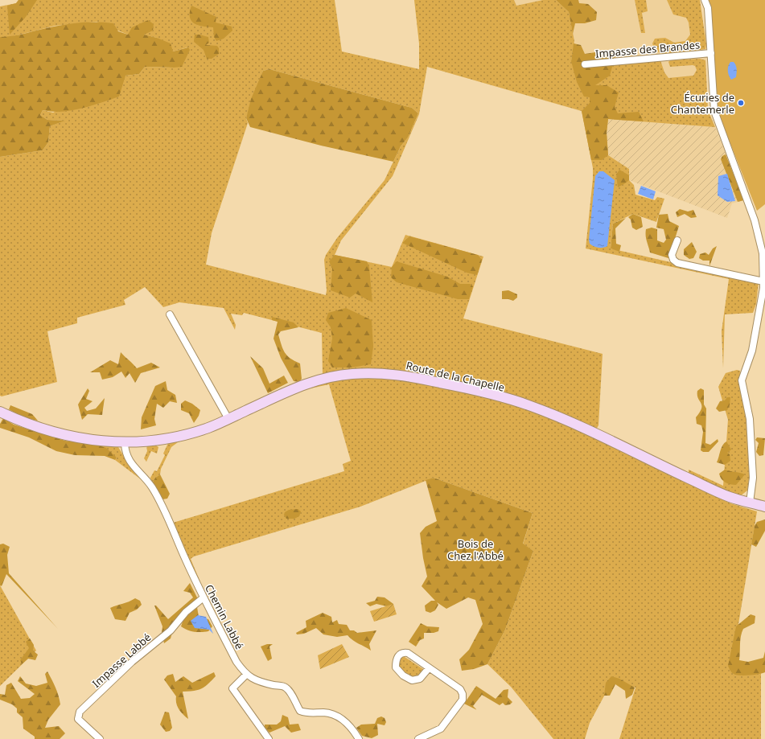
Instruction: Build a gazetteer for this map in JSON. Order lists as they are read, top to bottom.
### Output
{
  "streets": {
    "main road": ["Route de la Chapelle"],
    "street": ["Impasse des Brandes", "Chemin Labbé", "Impasse Labbé"]
  },
  "crossings": [
    ["Route de la Chapelle", "Chemin Labbé"],
    ["Chemin Labbé", "Impasse Labbé"]
  ],
  "parks": ["Bois de Chez l'Abbé"],
  "places": ["Écuries de Chantemerle"]
}
